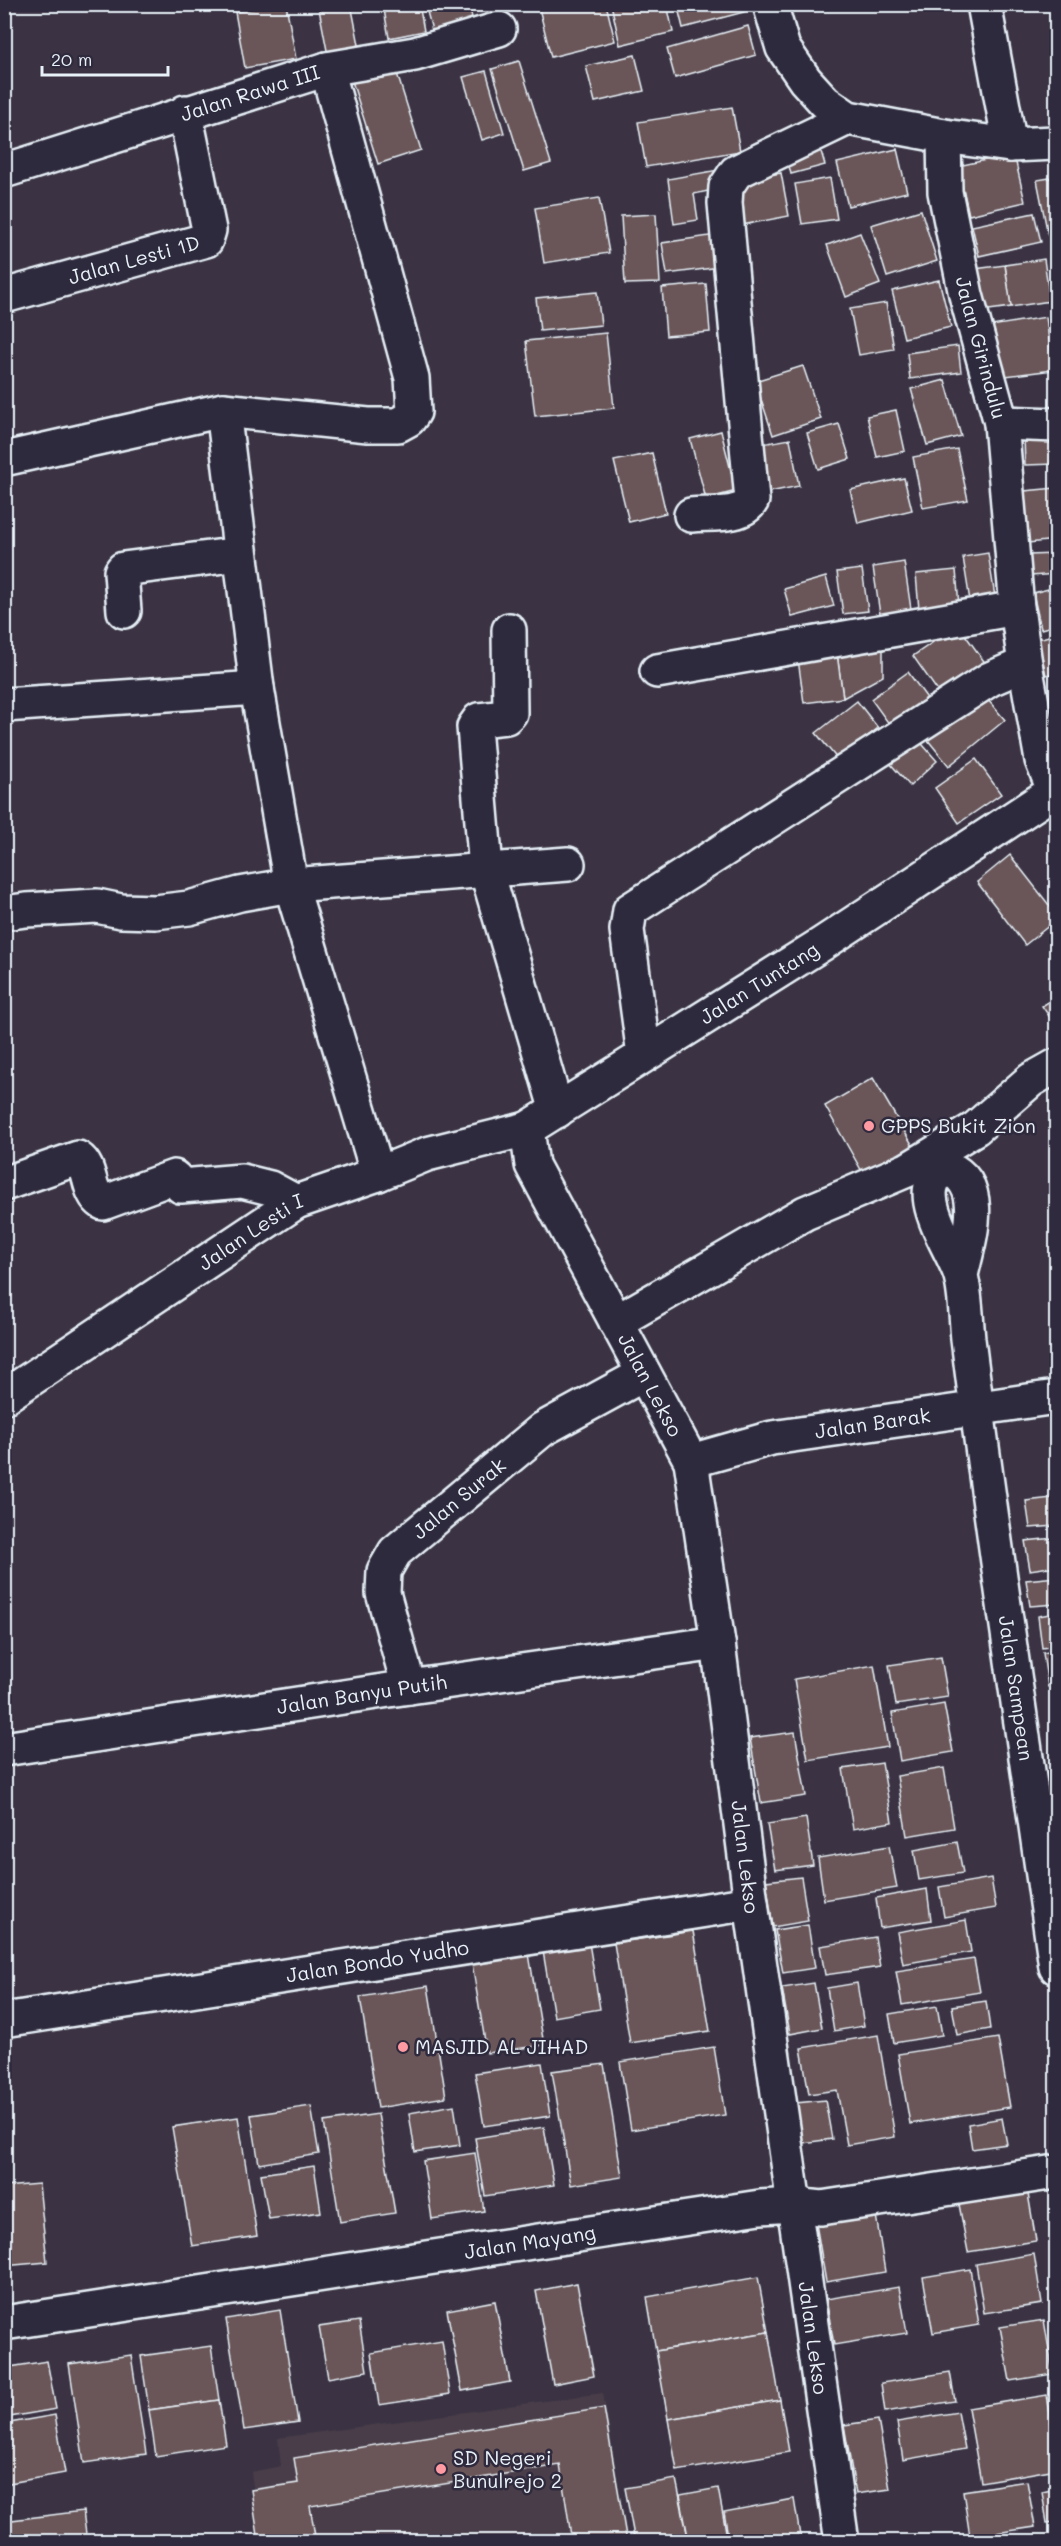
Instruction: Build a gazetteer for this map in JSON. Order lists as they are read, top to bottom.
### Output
{
  "streets": {
    "street": [
      "Jalan Rawa III",
      "Jalan Lesti 1D",
      "Jalan Girindulu",
      "Jalan Tuntang",
      "Jalan Lesti I",
      "Jalan Lekso",
      "Jalan Barak",
      "Jalan Surak",
      "Jalan Sampean",
      "Jalan Banyu Putih",
      "Jalan Bondo Yudho",
      "Jalan Mayang"
    ]
  },
  "crossings": [
    ["Jalan Rawa III", "Jalan Lesti 1D"],
    ["Jalan Girindulu", "Jalan Tuntang"],
    ["Jalan Tuntang", "Jalan Lesti I"],
    ["Jalan Tuntang", "Jalan Lekso"],
    ["Jalan Lesti I", "Jalan Lekso"],
    ["Jalan Lekso", "Jalan Barak"],
    ["Jalan Lekso", "Jalan Surak"],
    ["Jalan Lekso", "Jalan Banyu Putih"],
    ["Jalan Lekso", "Jalan Bondo Yudho"],
    ["Jalan Lekso", "Jalan Mayang"],
    ["Jalan Barak", "Jalan Sampean"],
    ["Jalan Surak", "Jalan Banyu Putih"]
  ],
  "places": ["GPPS Bukit Zion", "MASJID AL JIHAD", "SD Negeri Bunulrejo 2"],
  "scale_bar": "20 m"
}
